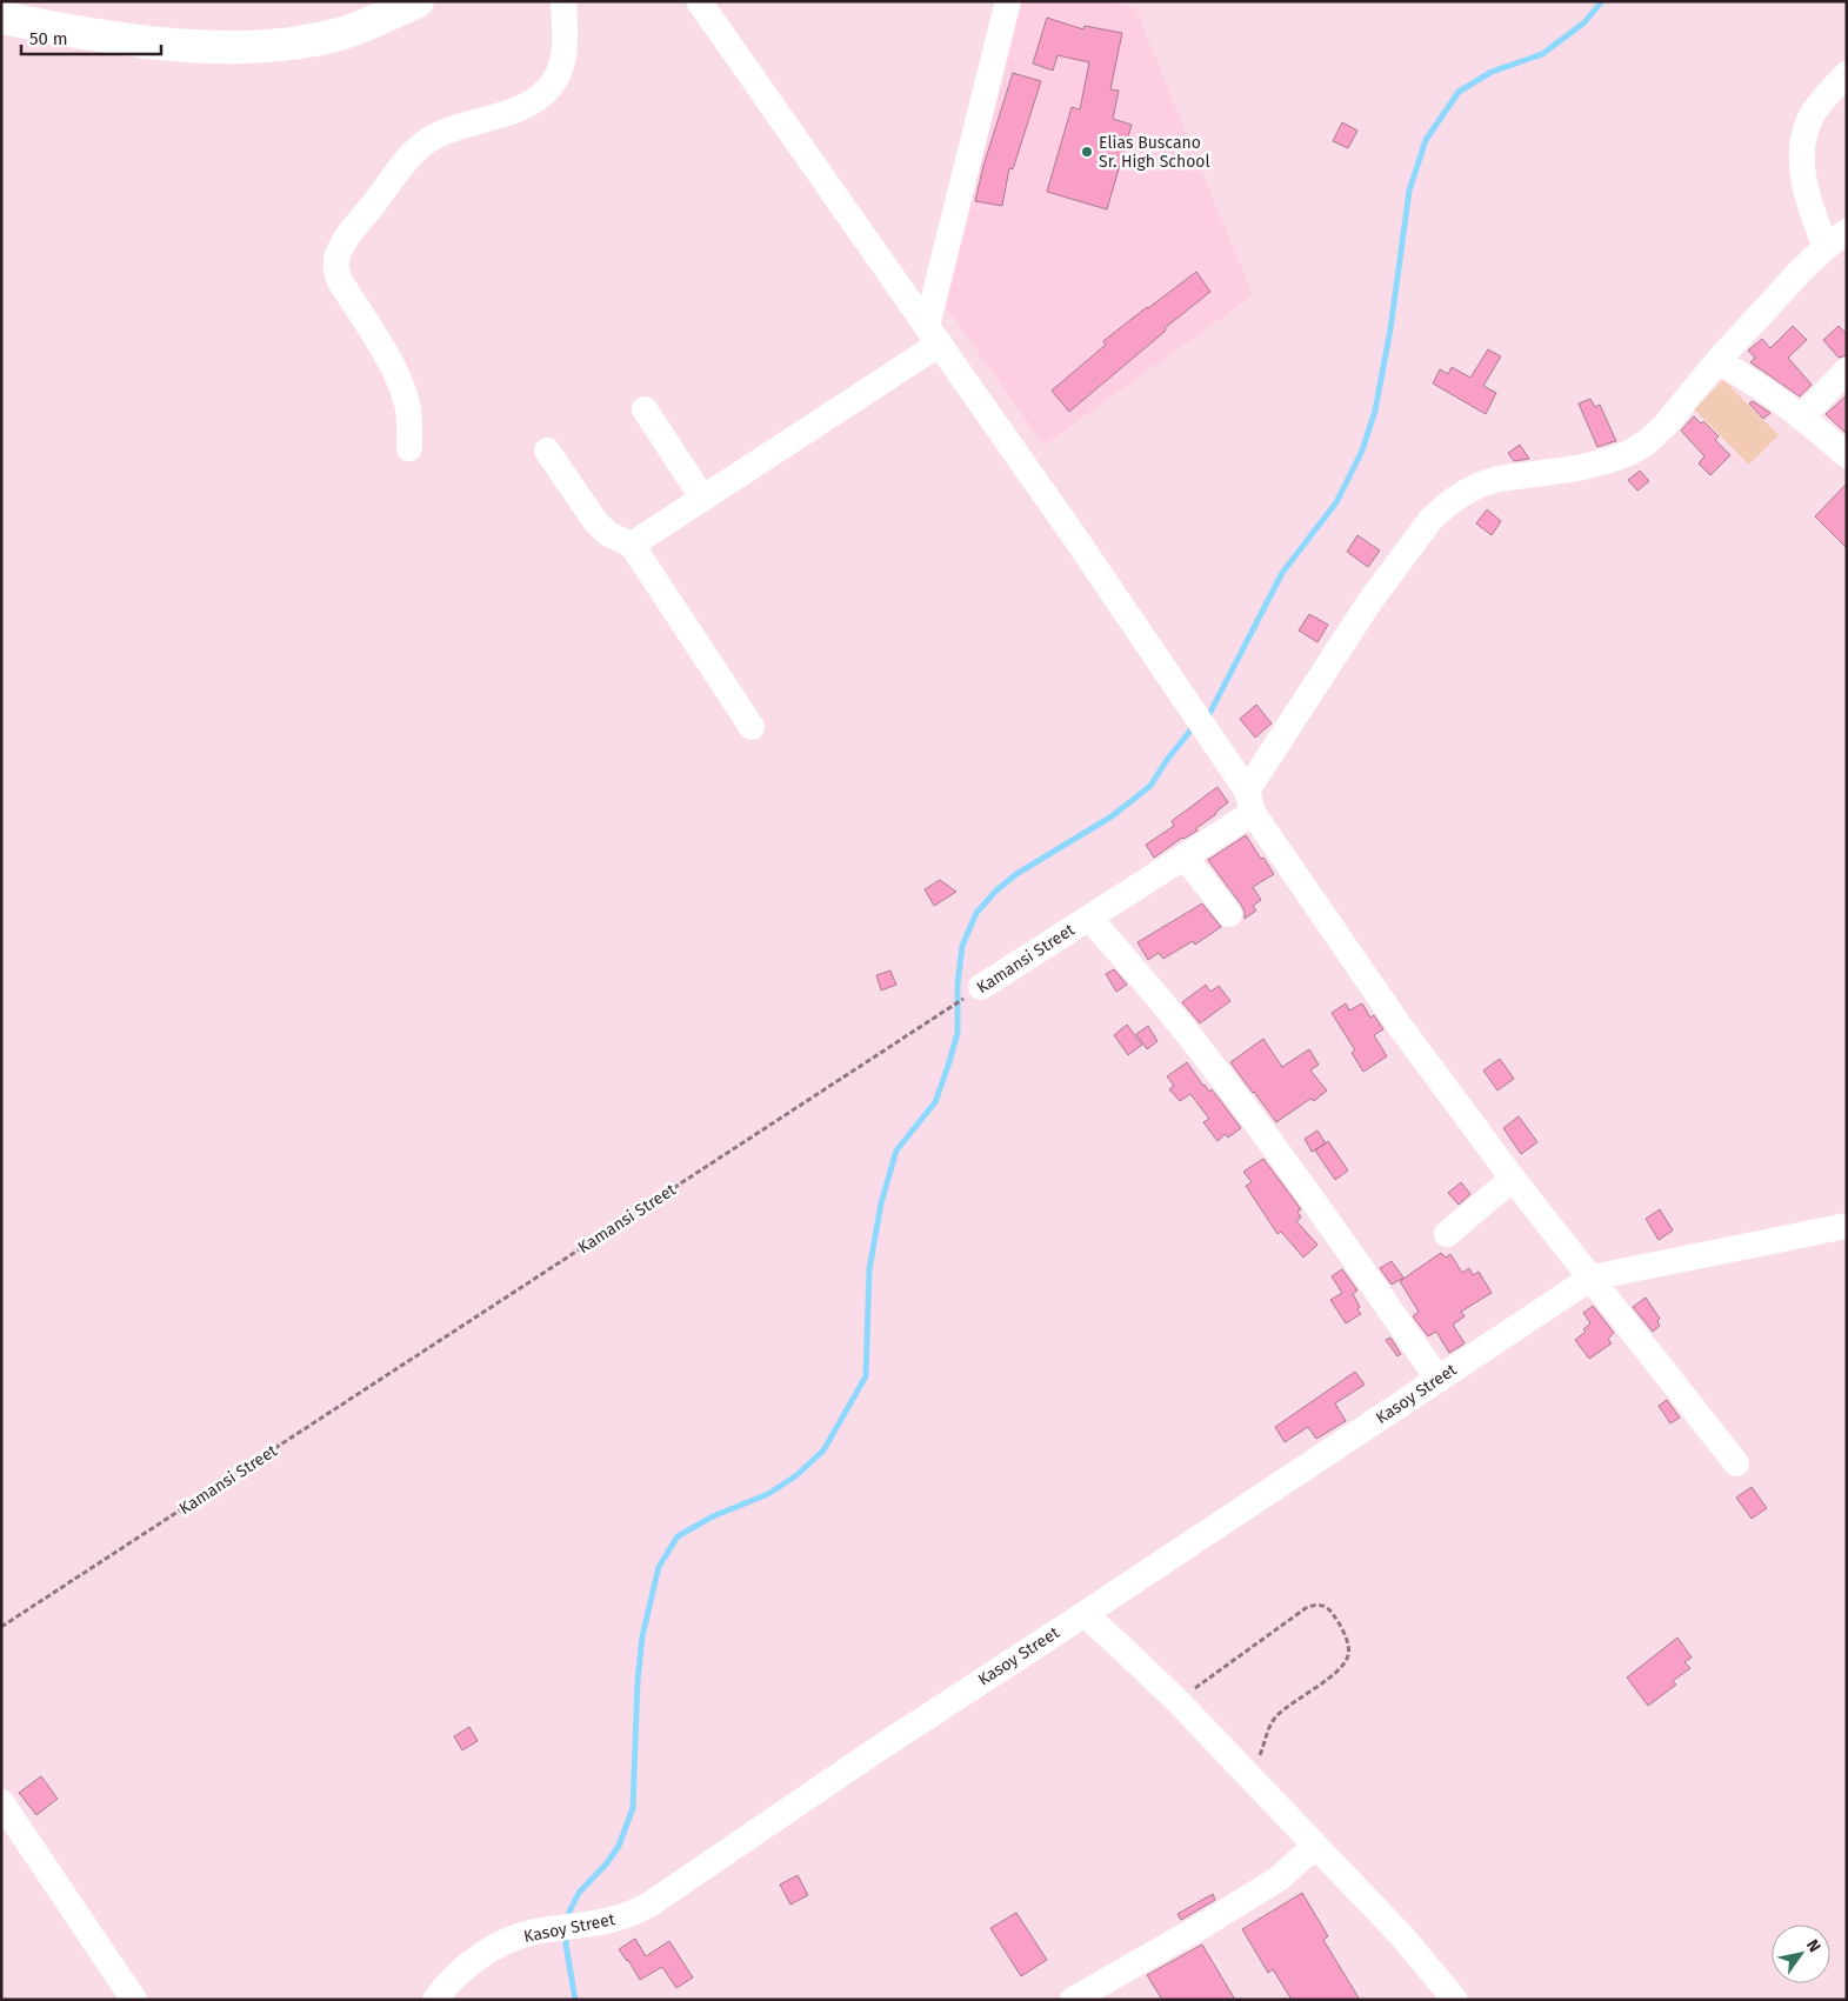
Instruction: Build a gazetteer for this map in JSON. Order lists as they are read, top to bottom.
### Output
{
  "streets": {
    "street": ["Kamansi Street", "Kasoy Street"]
  },
  "places": ["Elias Buscano Sr. High School"],
  "scale_bar": "50 m",
  "north": "top right"
}
